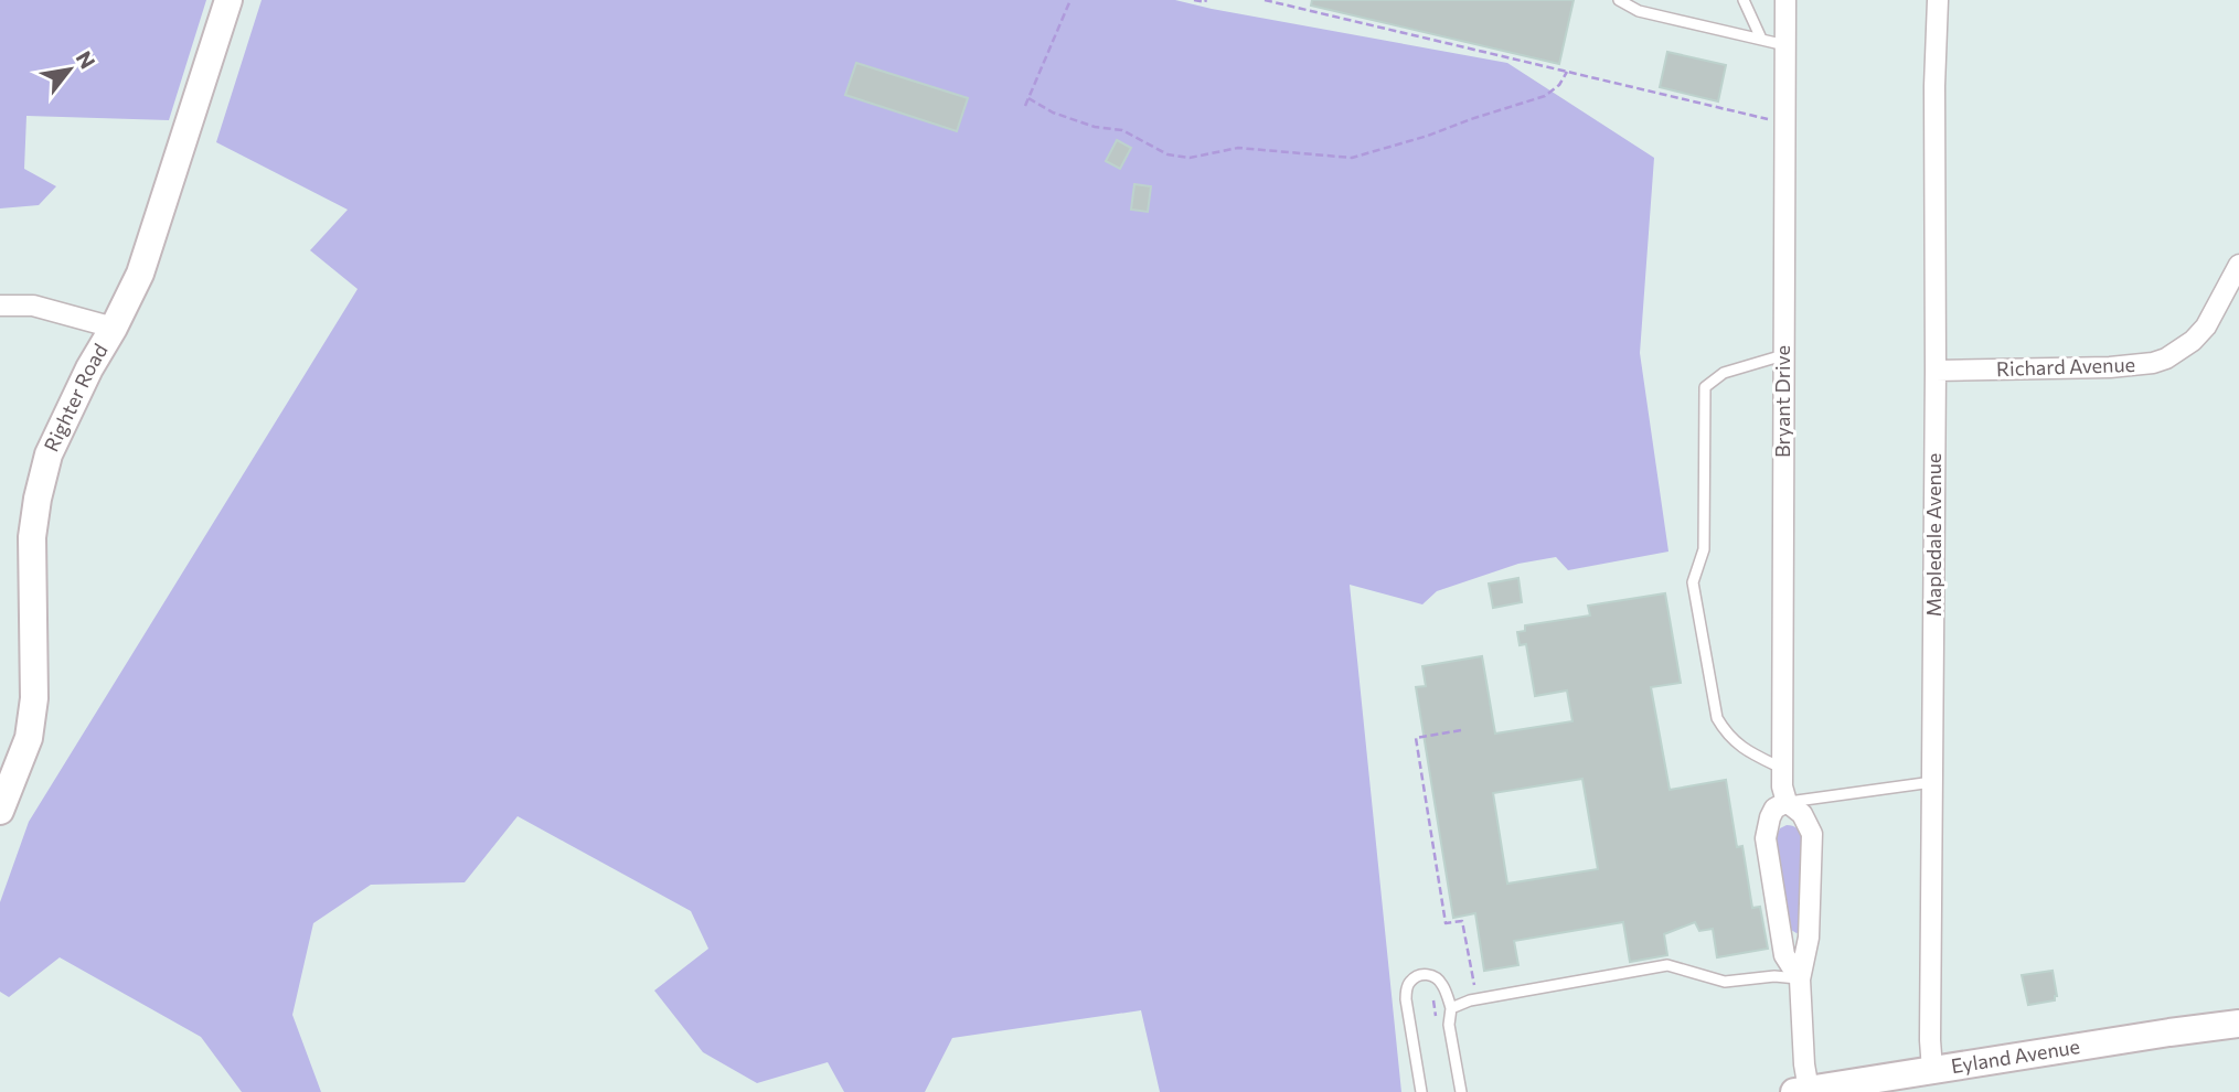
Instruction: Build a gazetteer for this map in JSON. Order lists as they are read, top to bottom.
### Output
{
  "streets": {
    "street": [
      "Richard Avenue",
      "Righter Road",
      "Bryant Drive",
      "Mapledale Avenue",
      "Eyland Avenue"
    ]
  },
  "crossings": [
    ["Richard Avenue", "Mapledale Avenue"],
    ["Mapledale Avenue", "Eyland Avenue"]
  ],
  "north": "top right"
}
